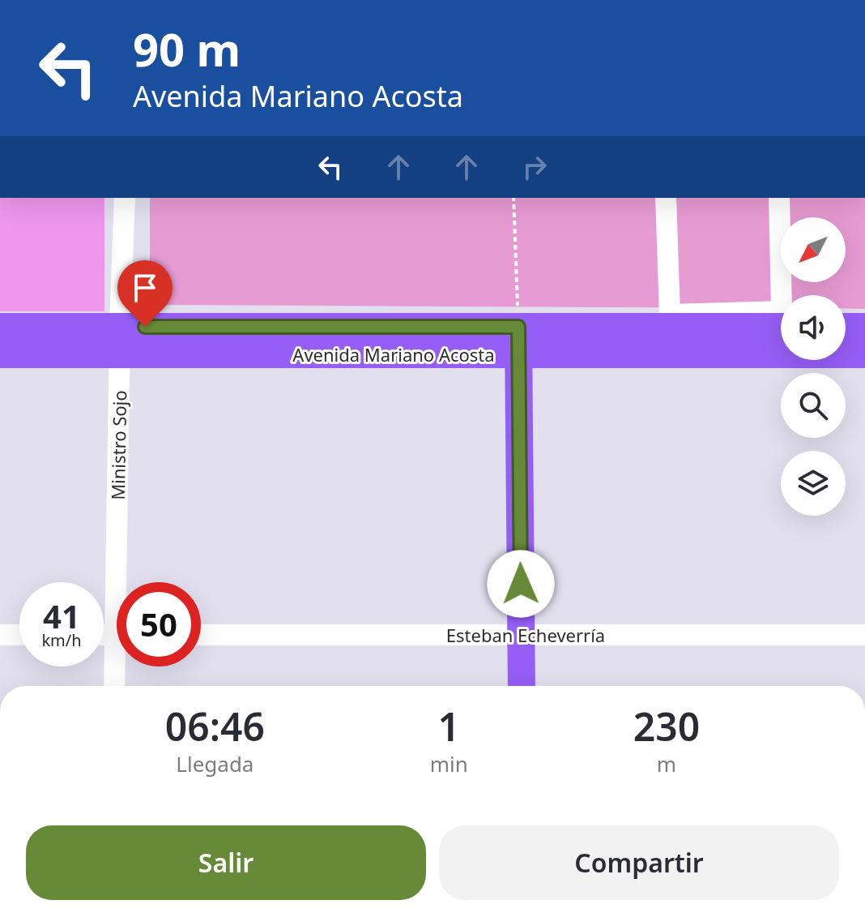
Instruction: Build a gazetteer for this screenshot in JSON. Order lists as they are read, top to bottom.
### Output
{
  "streets": {
    "main road": ["Avenida Mariano Acosta"],
    "street": ["Ministro Sojo", "Esteban Echeverría"]
  },
  "crossings": [
    ["Avenida Mariano Acosta", "Ministro Sojo"]
  ],
  "north": "bottom left",
  "page": {
    "turn": ["90 m", "Avenida Mariano Acosta"],
    "speed": "41 km/h",
    "limit": "50",
    "eta": [
      "06:46",
      "Llegada",
      "1",
      "min",
      "230",
      "m"
    ],
    "buttons": ["Salir", "Compartir"]
  }
}
